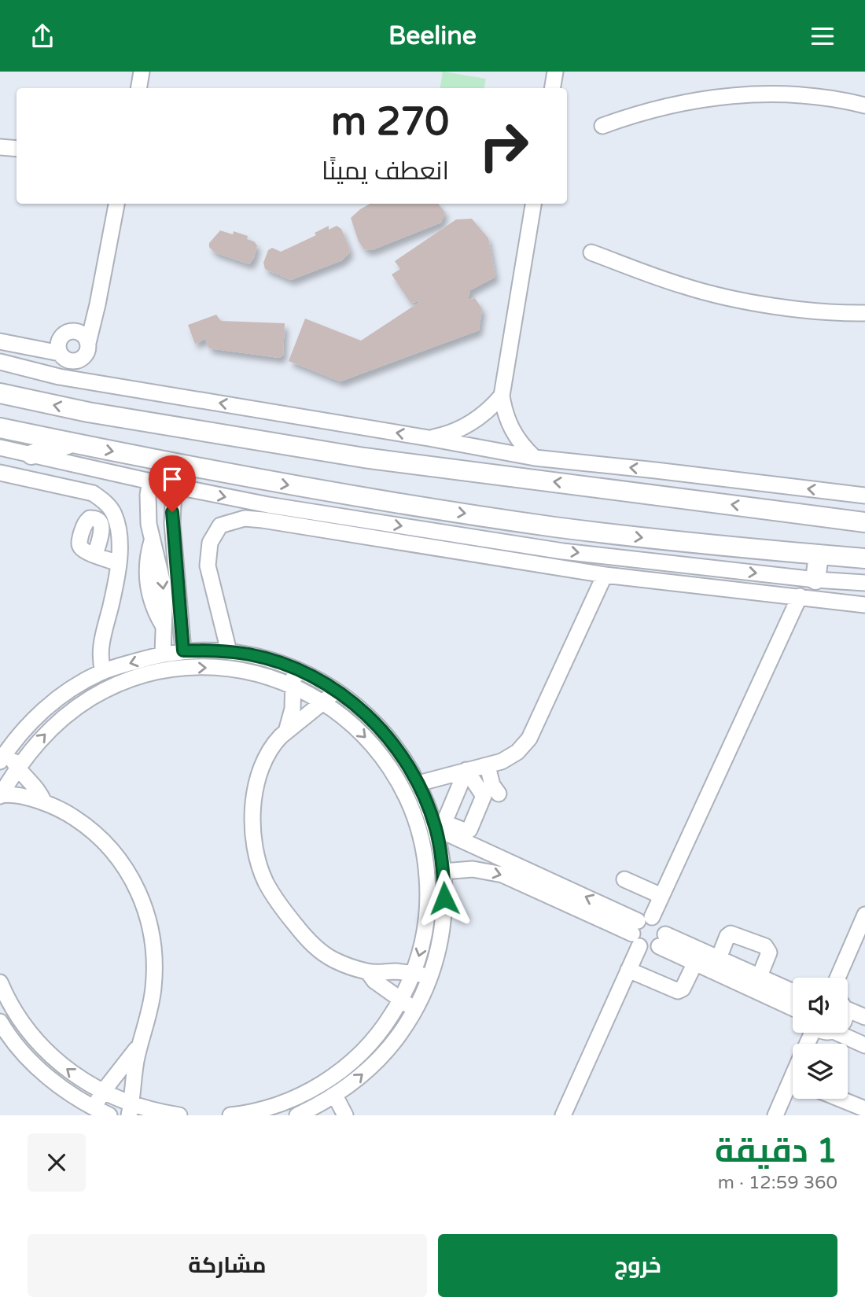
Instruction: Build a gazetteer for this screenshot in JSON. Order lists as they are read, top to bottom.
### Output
{
  "page": {
    "header": "Beeline",
    "turn": ["270 m", "انعطف يمينًا"],
    "heading": ["1 دقيقة", "360 m · 12:59"],
    "buttons": ["خروج", "مشاركة"]
  }
}
